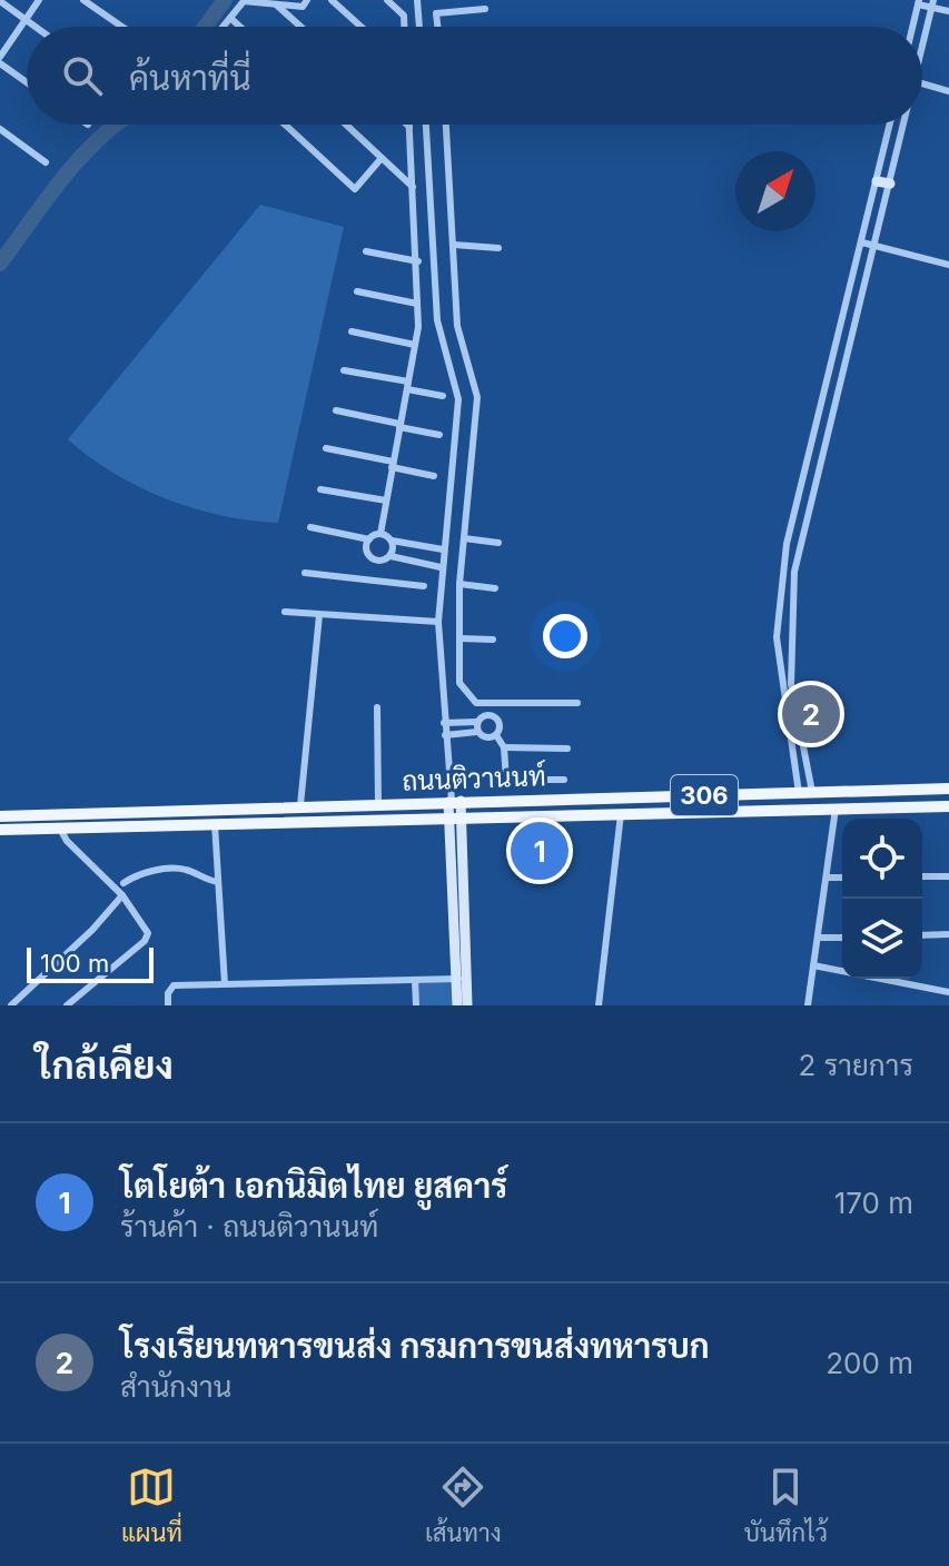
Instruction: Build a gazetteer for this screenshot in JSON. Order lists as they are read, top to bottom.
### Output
{
  "streets": {
    "main road": ["ถนนติวานนท์", "306"]
  },
  "scale_bar": "100 m",
  "north": "top right",
  "page": {
    "search": "ค้นหาที่นี่",
    "pins": ["2", "1"],
    "scale": "100 m",
    "heading": ["ใกล้เคียง", "2 รายการ"],
    "list": [
      {
        "mark": "1",
        "name": "โตโยต้า เอกนิมิตไทย ยูสคาร์",
        "note": "ร้านค้า · ถนนติวานนท์",
        "value": "170 m"
      },
      {
        "mark": "2",
        "name": "โรงเรียนทหารขนส่ง กรมการขนส่งทหารบก",
        "note": "สำนักงาน",
        "value": "200 m"
      }
    ],
    "nav": ["แผนที่", "เส้นทาง", "บันทึกไว้"]
  }
}
